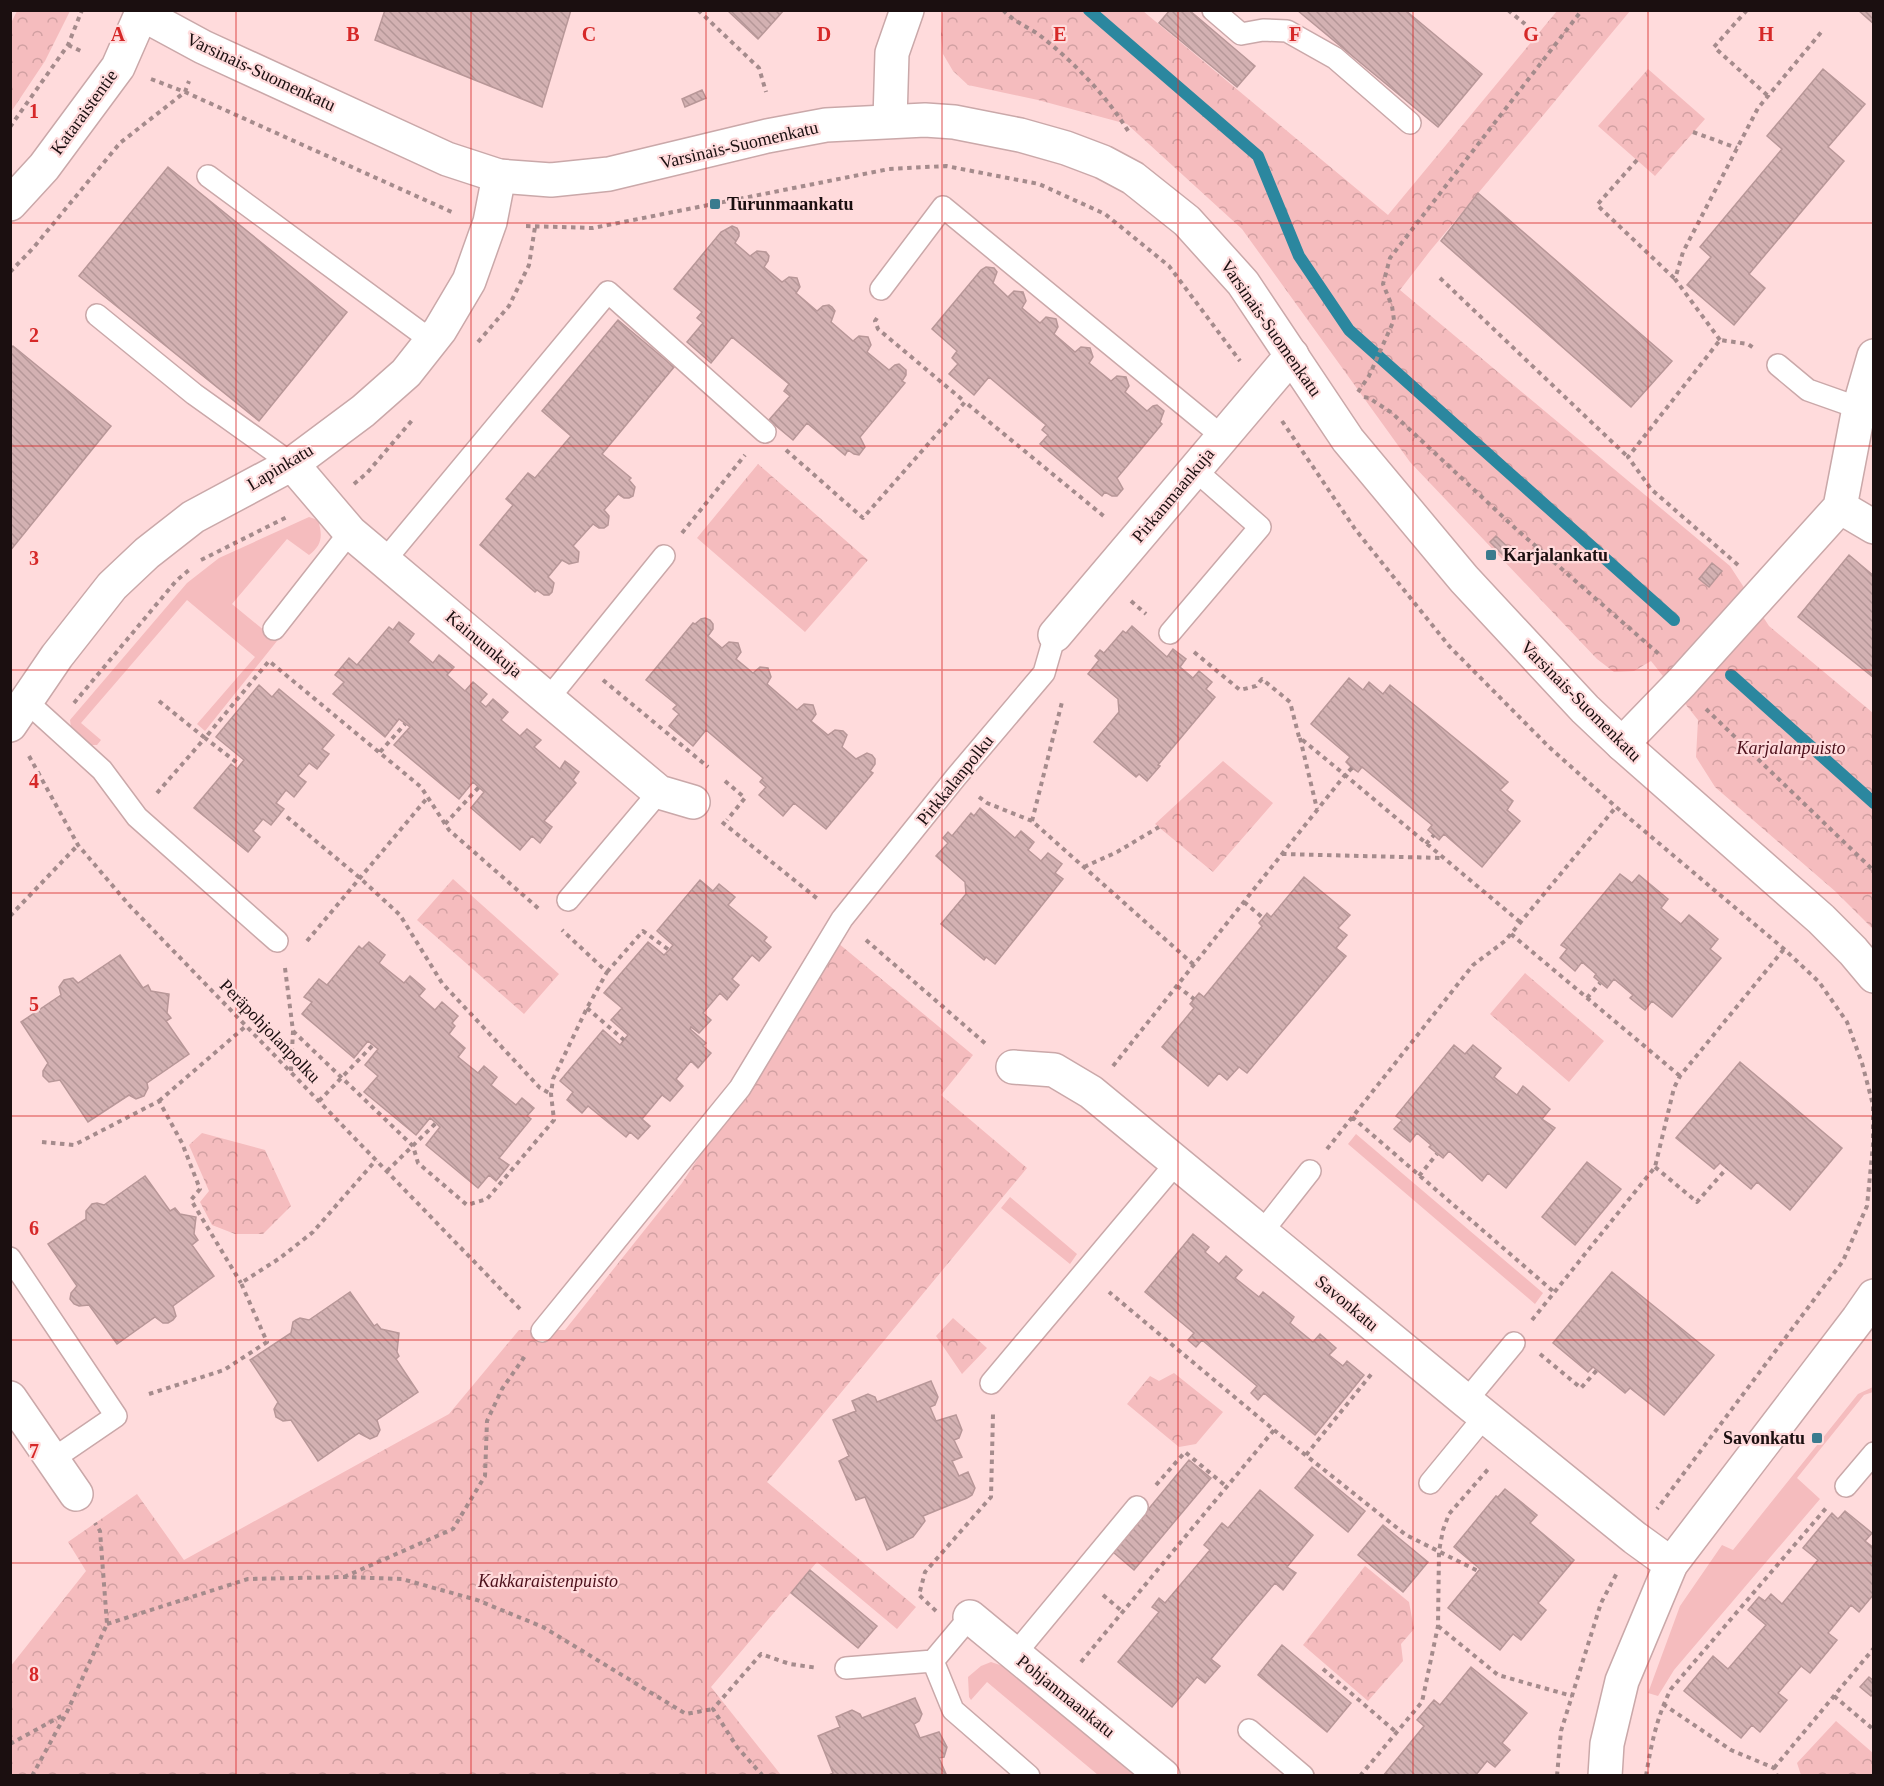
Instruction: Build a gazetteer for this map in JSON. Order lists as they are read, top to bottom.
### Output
{
  "streets": {
    "street": [
      "Varsinais-Suomenkatu",
      "Kataraistentie",
      "Lapinkatu",
      "Pirkanmaankuja",
      "Kainuunkuja",
      "Savonkatu",
      "Pohjanmaankatu"
    ],
    "lane": ["Pirkkalanpolku"],
    "path": ["Peräpohjolanpolku"]
  },
  "crossings": [
    ["Varsinais-Suomenkatu", "Kataraistentie"],
    ["Varsinais-Suomenkatu", "Lapinkatu"],
    ["Varsinais-Suomenkatu", "Pirkanmaankuja"],
    ["Lapinkatu", "Kainuunkuja"],
    ["Pirkanmaankuja", "Pirkkalanpolku"],
    ["Pirkkalanpolku", "Peräpohjolanpolku"]
  ],
  "parks": ["Karjalanpuisto", "Kakkaraistenpuisto"],
  "places": {
    "transit": ["Turunmaankatu", "Karjalankatu", "Savonkatu"]
  },
  "grid": {
    "columns": [
      "A",
      "B",
      "C",
      "D",
      "E",
      "F",
      "G",
      "H"
    ],
    "rows": [
      "1",
      "2",
      "3",
      "4",
      "5",
      "6",
      "7",
      "8"
    ]
  }
}
